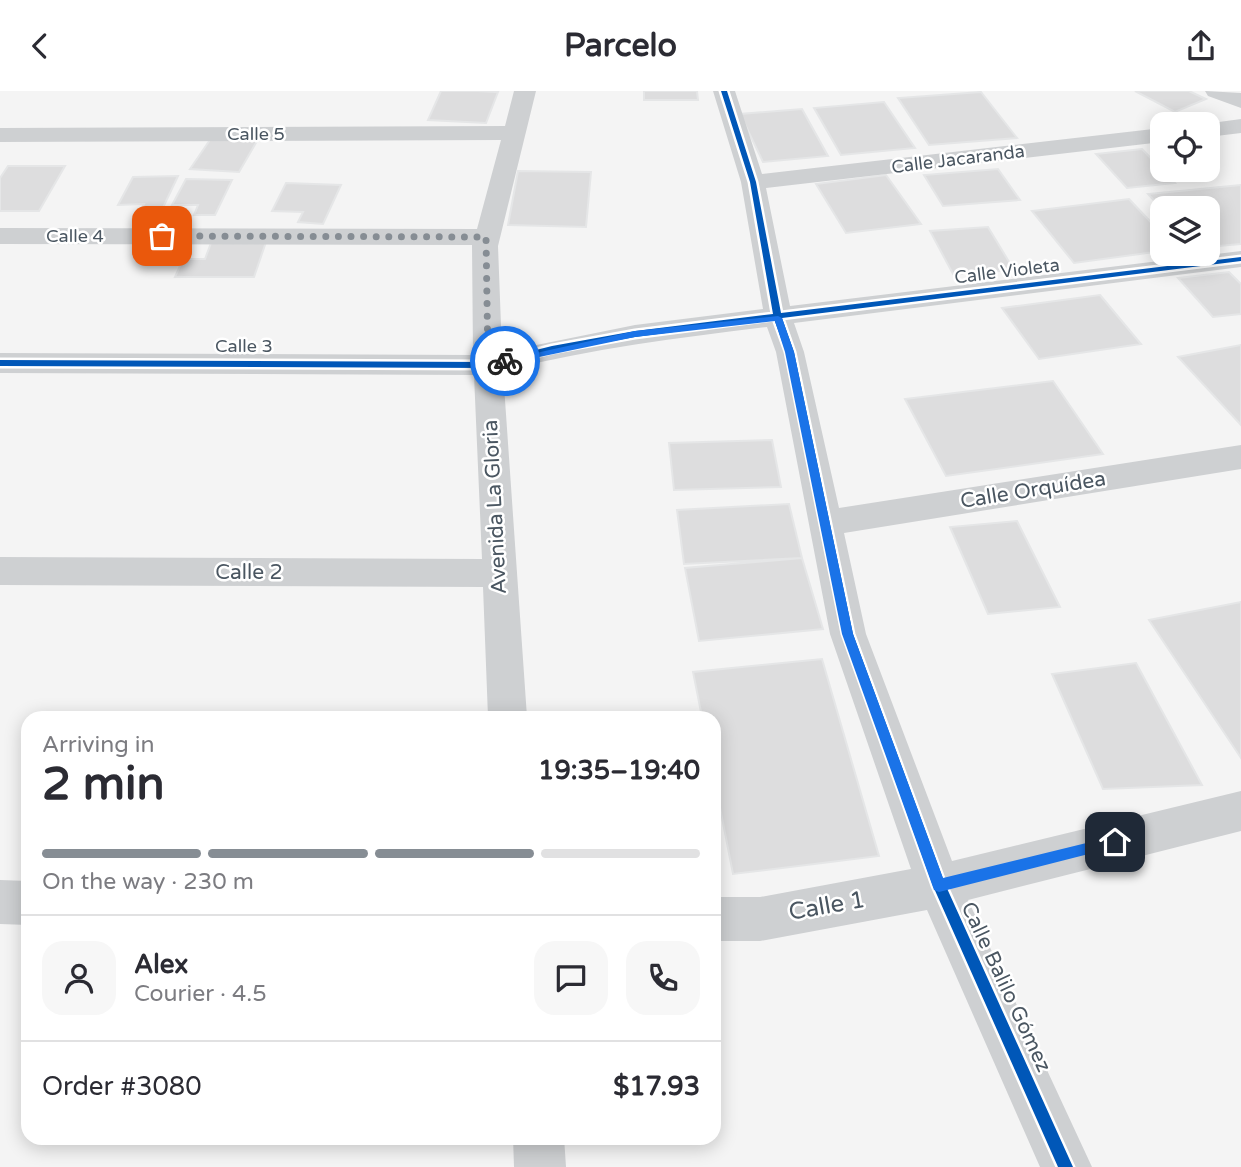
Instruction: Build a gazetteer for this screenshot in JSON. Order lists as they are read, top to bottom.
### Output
{
  "streets": {
    "street": [
      "Calle 5",
      "Calle Jacaranda",
      "Calle 4",
      "Calle Violeta",
      "Calle 3",
      "Calle Orquídea",
      "Avenida La Gloria",
      "Calle 2",
      "Calle 1",
      "Calle Balilo Gómez"
    ]
  },
  "crossings": [
    ["Calle 5", "Avenida La Gloria"],
    ["Calle Jacaranda", "Calle Balilo Gómez"],
    ["Calle 4", "Avenida La Gloria"],
    ["Calle Violeta", "Calle 3"],
    ["Calle Violeta", "Avenida La Gloria"],
    ["Calle Violeta", "Calle Balilo Gómez"],
    ["Calle 3", "Avenida La Gloria"],
    ["Calle Orquídea", "Calle Balilo Gómez"],
    ["Avenida La Gloria", "Calle 2"],
    ["Calle 1", "Calle Balilo Gómez"]
  ],
  "page": {
    "header": "Parcelo",
    "heading": ["2 min", "Arriving in", "19:35–19:40"],
    "panel": [
      "Alex",
      "Courier · 4.5",
      "Order #3080",
      "$17.93"
    ],
    "bar": "On the way · 230 m"
  }
}
